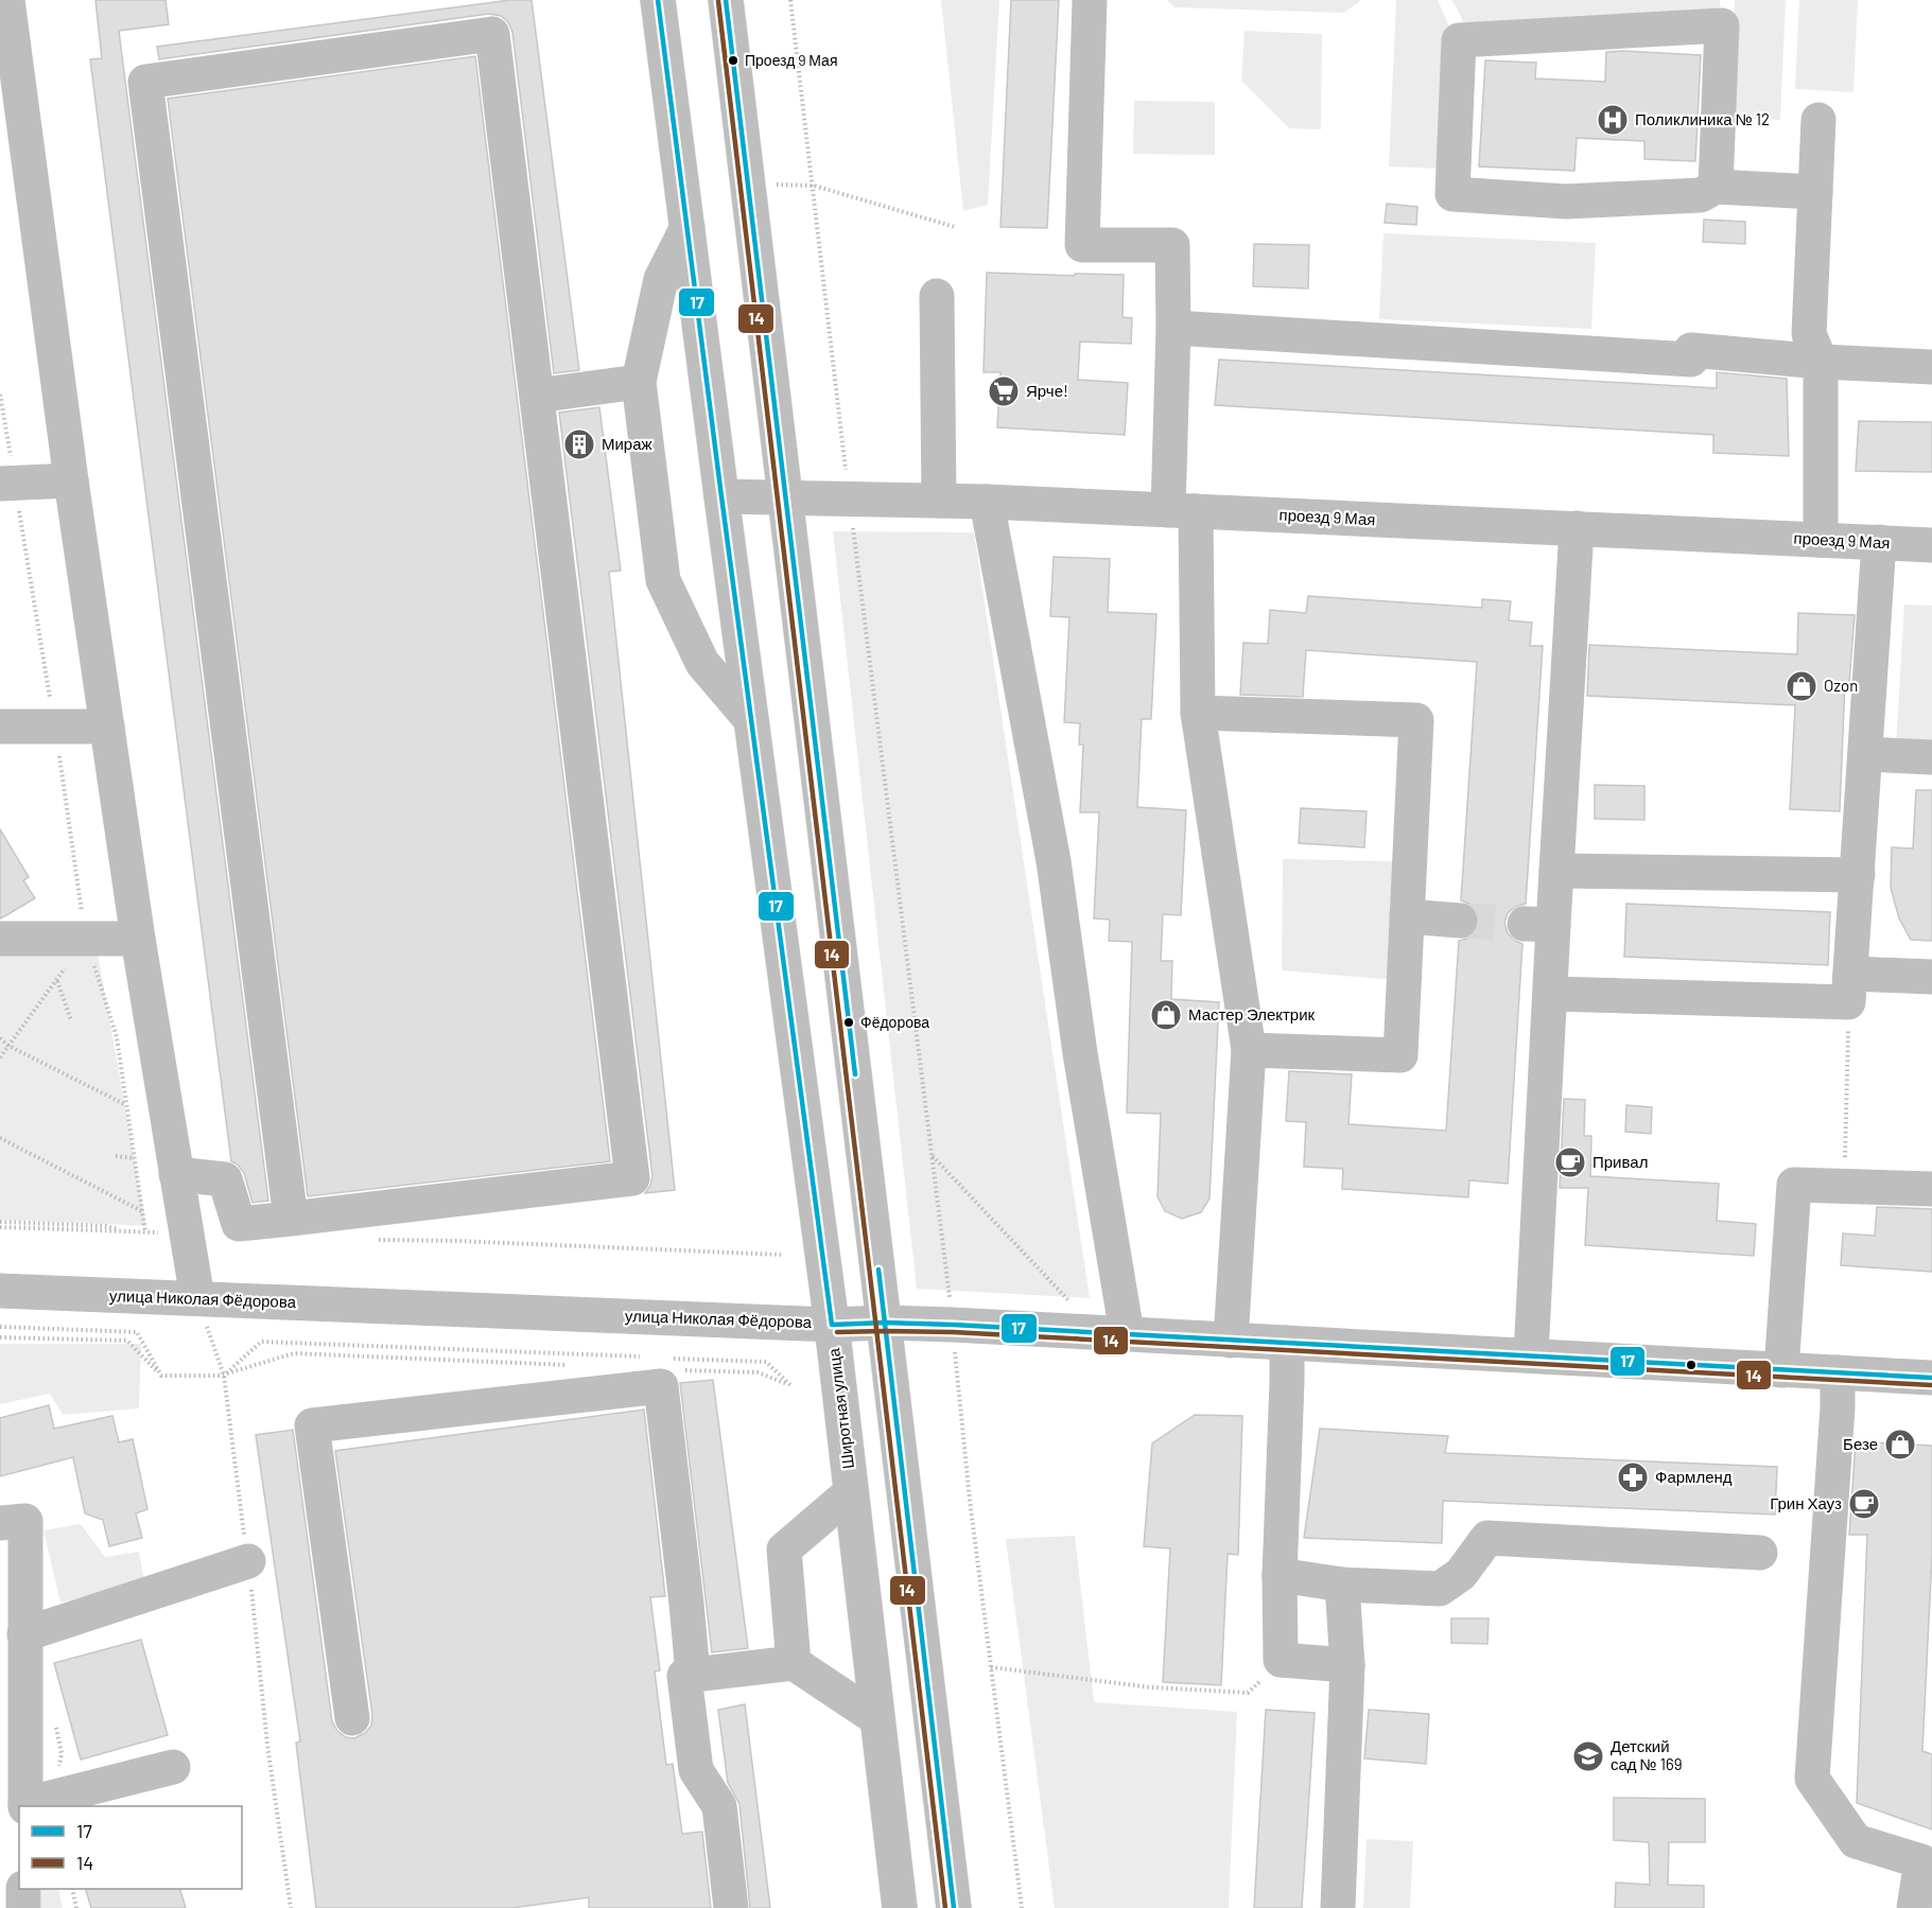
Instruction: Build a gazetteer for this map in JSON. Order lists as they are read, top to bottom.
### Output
{
  "streets": {
    "street": ["проезд 9 Мая", "улица Николая Фёдорова", "Широтная улица"]
  },
  "crossings": [
    ["проезд 9 Мая", "Широтная улица"],
    ["улица Николая Фёдорова", "Широтная улица"]
  ],
  "places": {
    "other": ["Проезд 9 Мая", "Фёдорова"],
    "hospital": ["Поликлиника № 12"],
    "supermarket": ["Ярче!"],
    "building": ["Мираж"],
    "shop": ["Ozon", "Мастер Электрик", "Безе"],
    "cafe": ["Привал", "Грин Хауз"],
    "pharmacy": ["Фармленд"],
    "school or university": ["Детский сад № 169"]
  },
  "lines": ["transit line 17", "transit line 14"],
  "legend": ["17", "14"]
}
